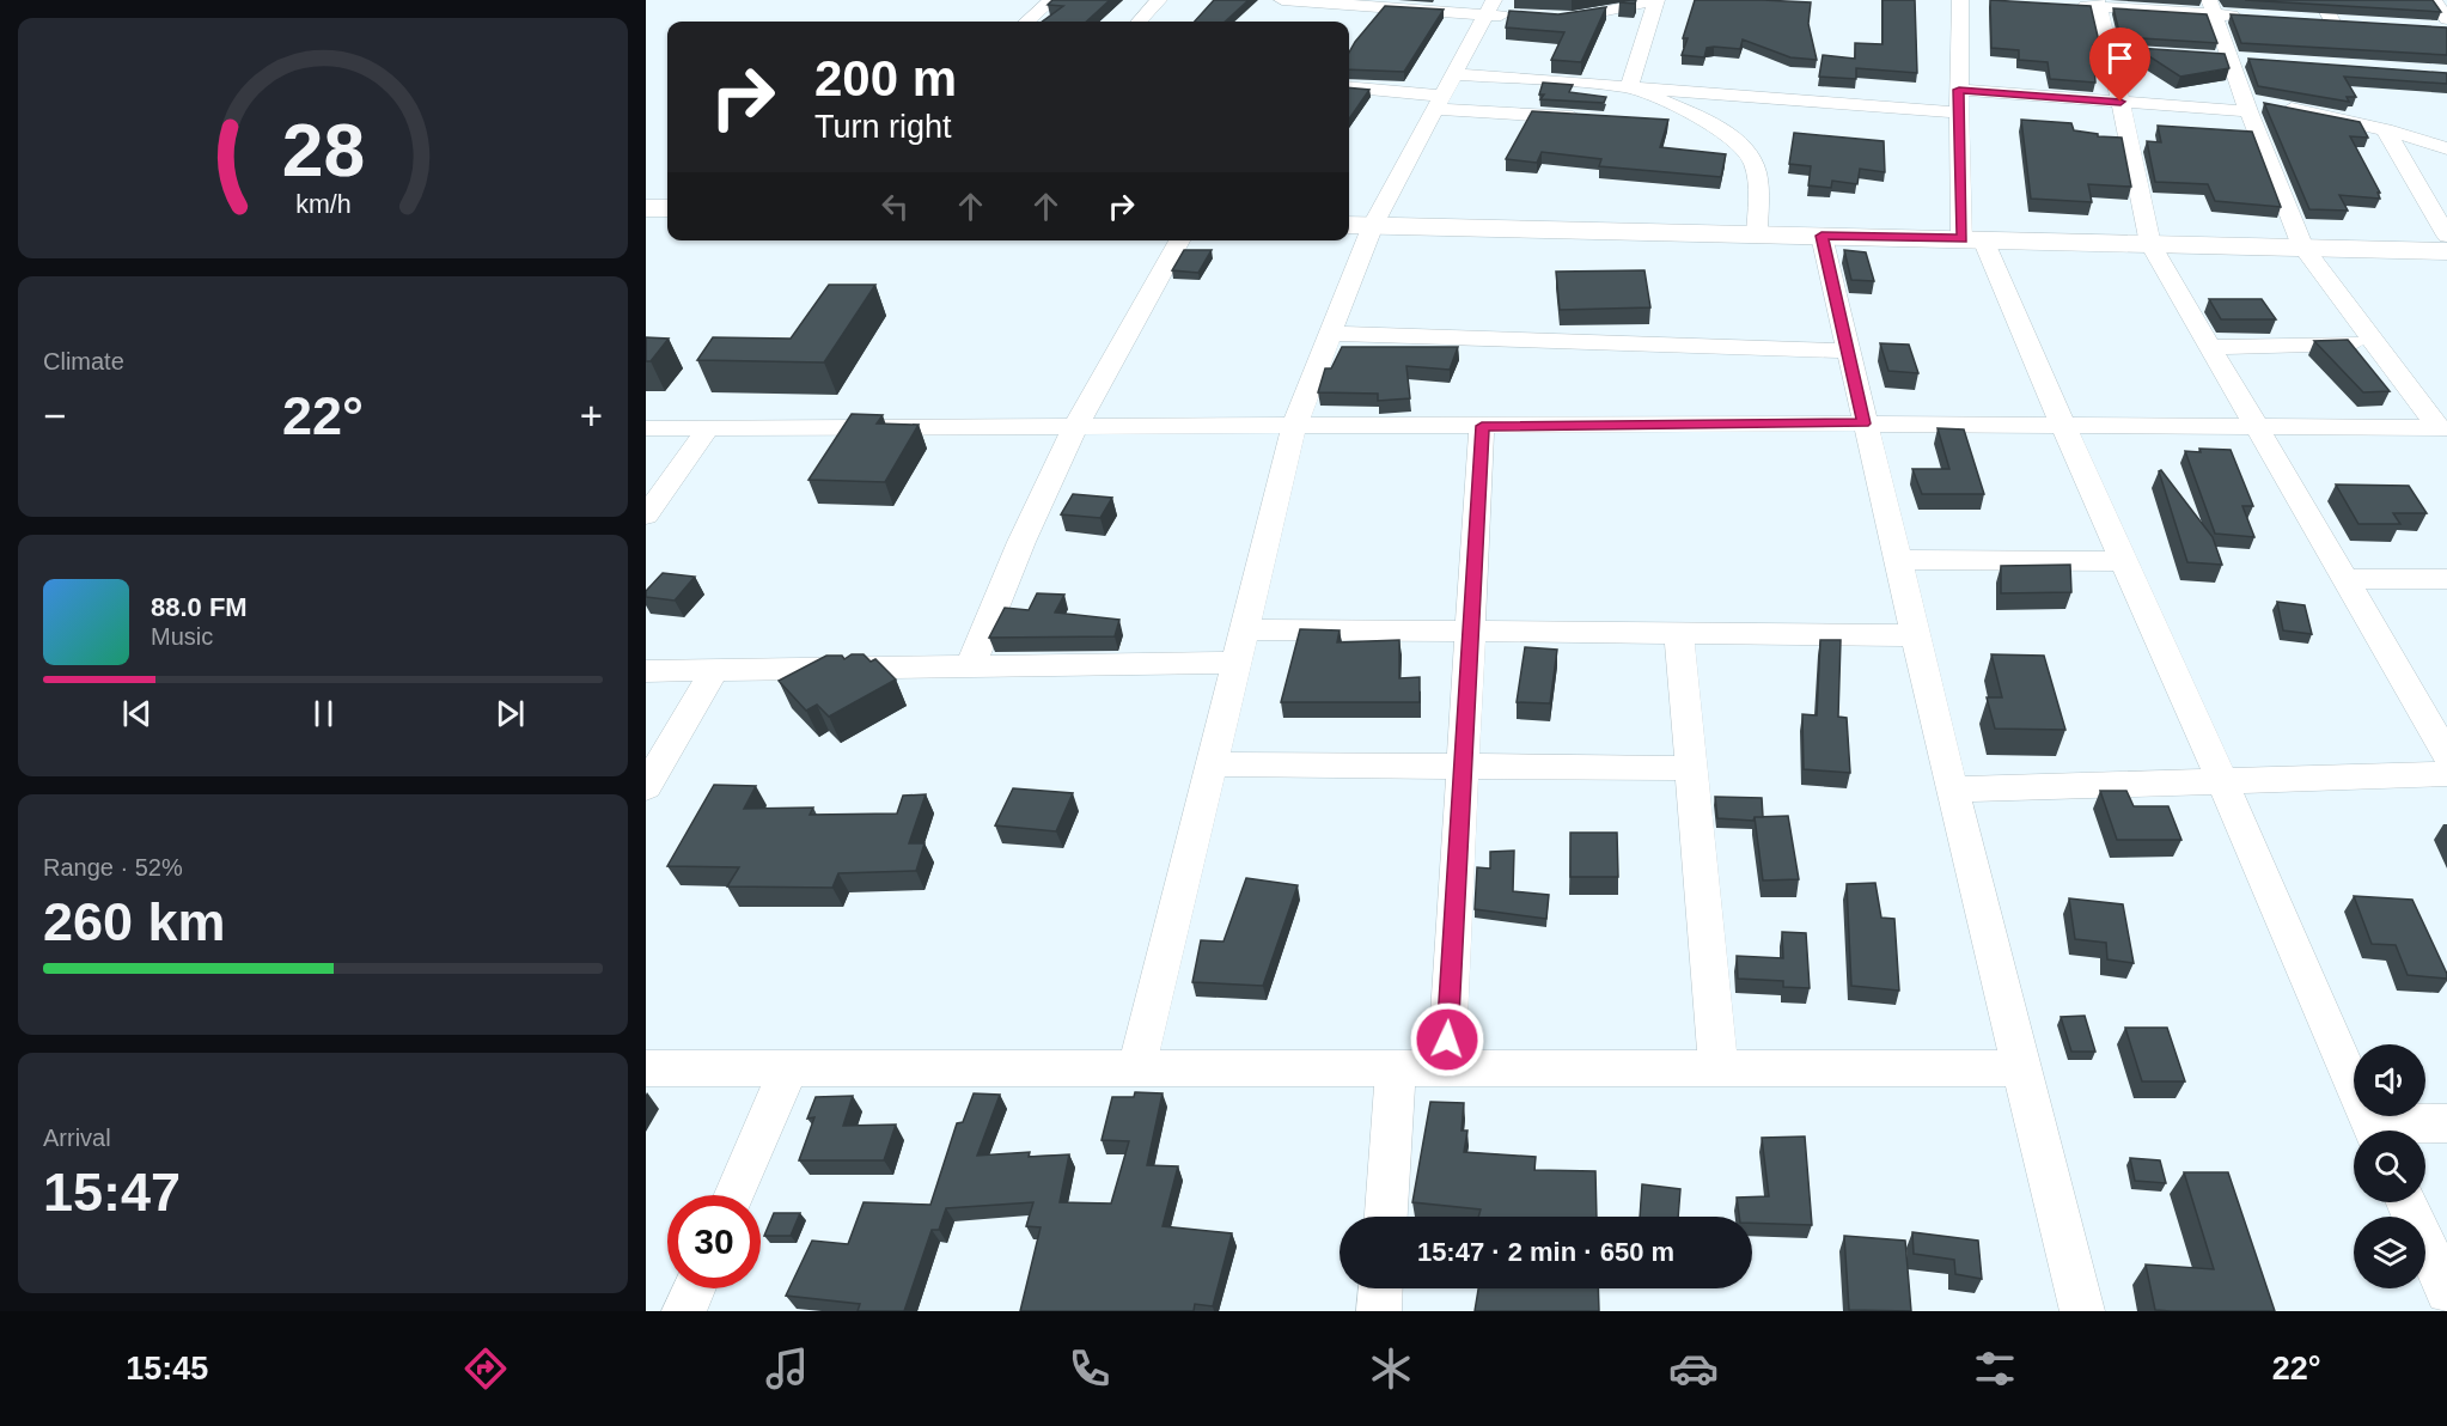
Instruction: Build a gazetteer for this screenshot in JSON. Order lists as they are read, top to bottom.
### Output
{
  "page": {
    "turn": ["200 m", "Turn right"],
    "tile": [
      "Climate",
      ["Range · 52%", "260 km"],
      ["Arrival", "15:47"]
    ],
    "heat": ["−", "22°", "+"],
    "song": ["88.0 FM", "Music"],
    "limit": "30",
    "trip": "15:47 · 2 min · 650 m",
    "tabs": ["15:45", "22°"],
    "gauge": ["28", "km/h"]
  }
}
